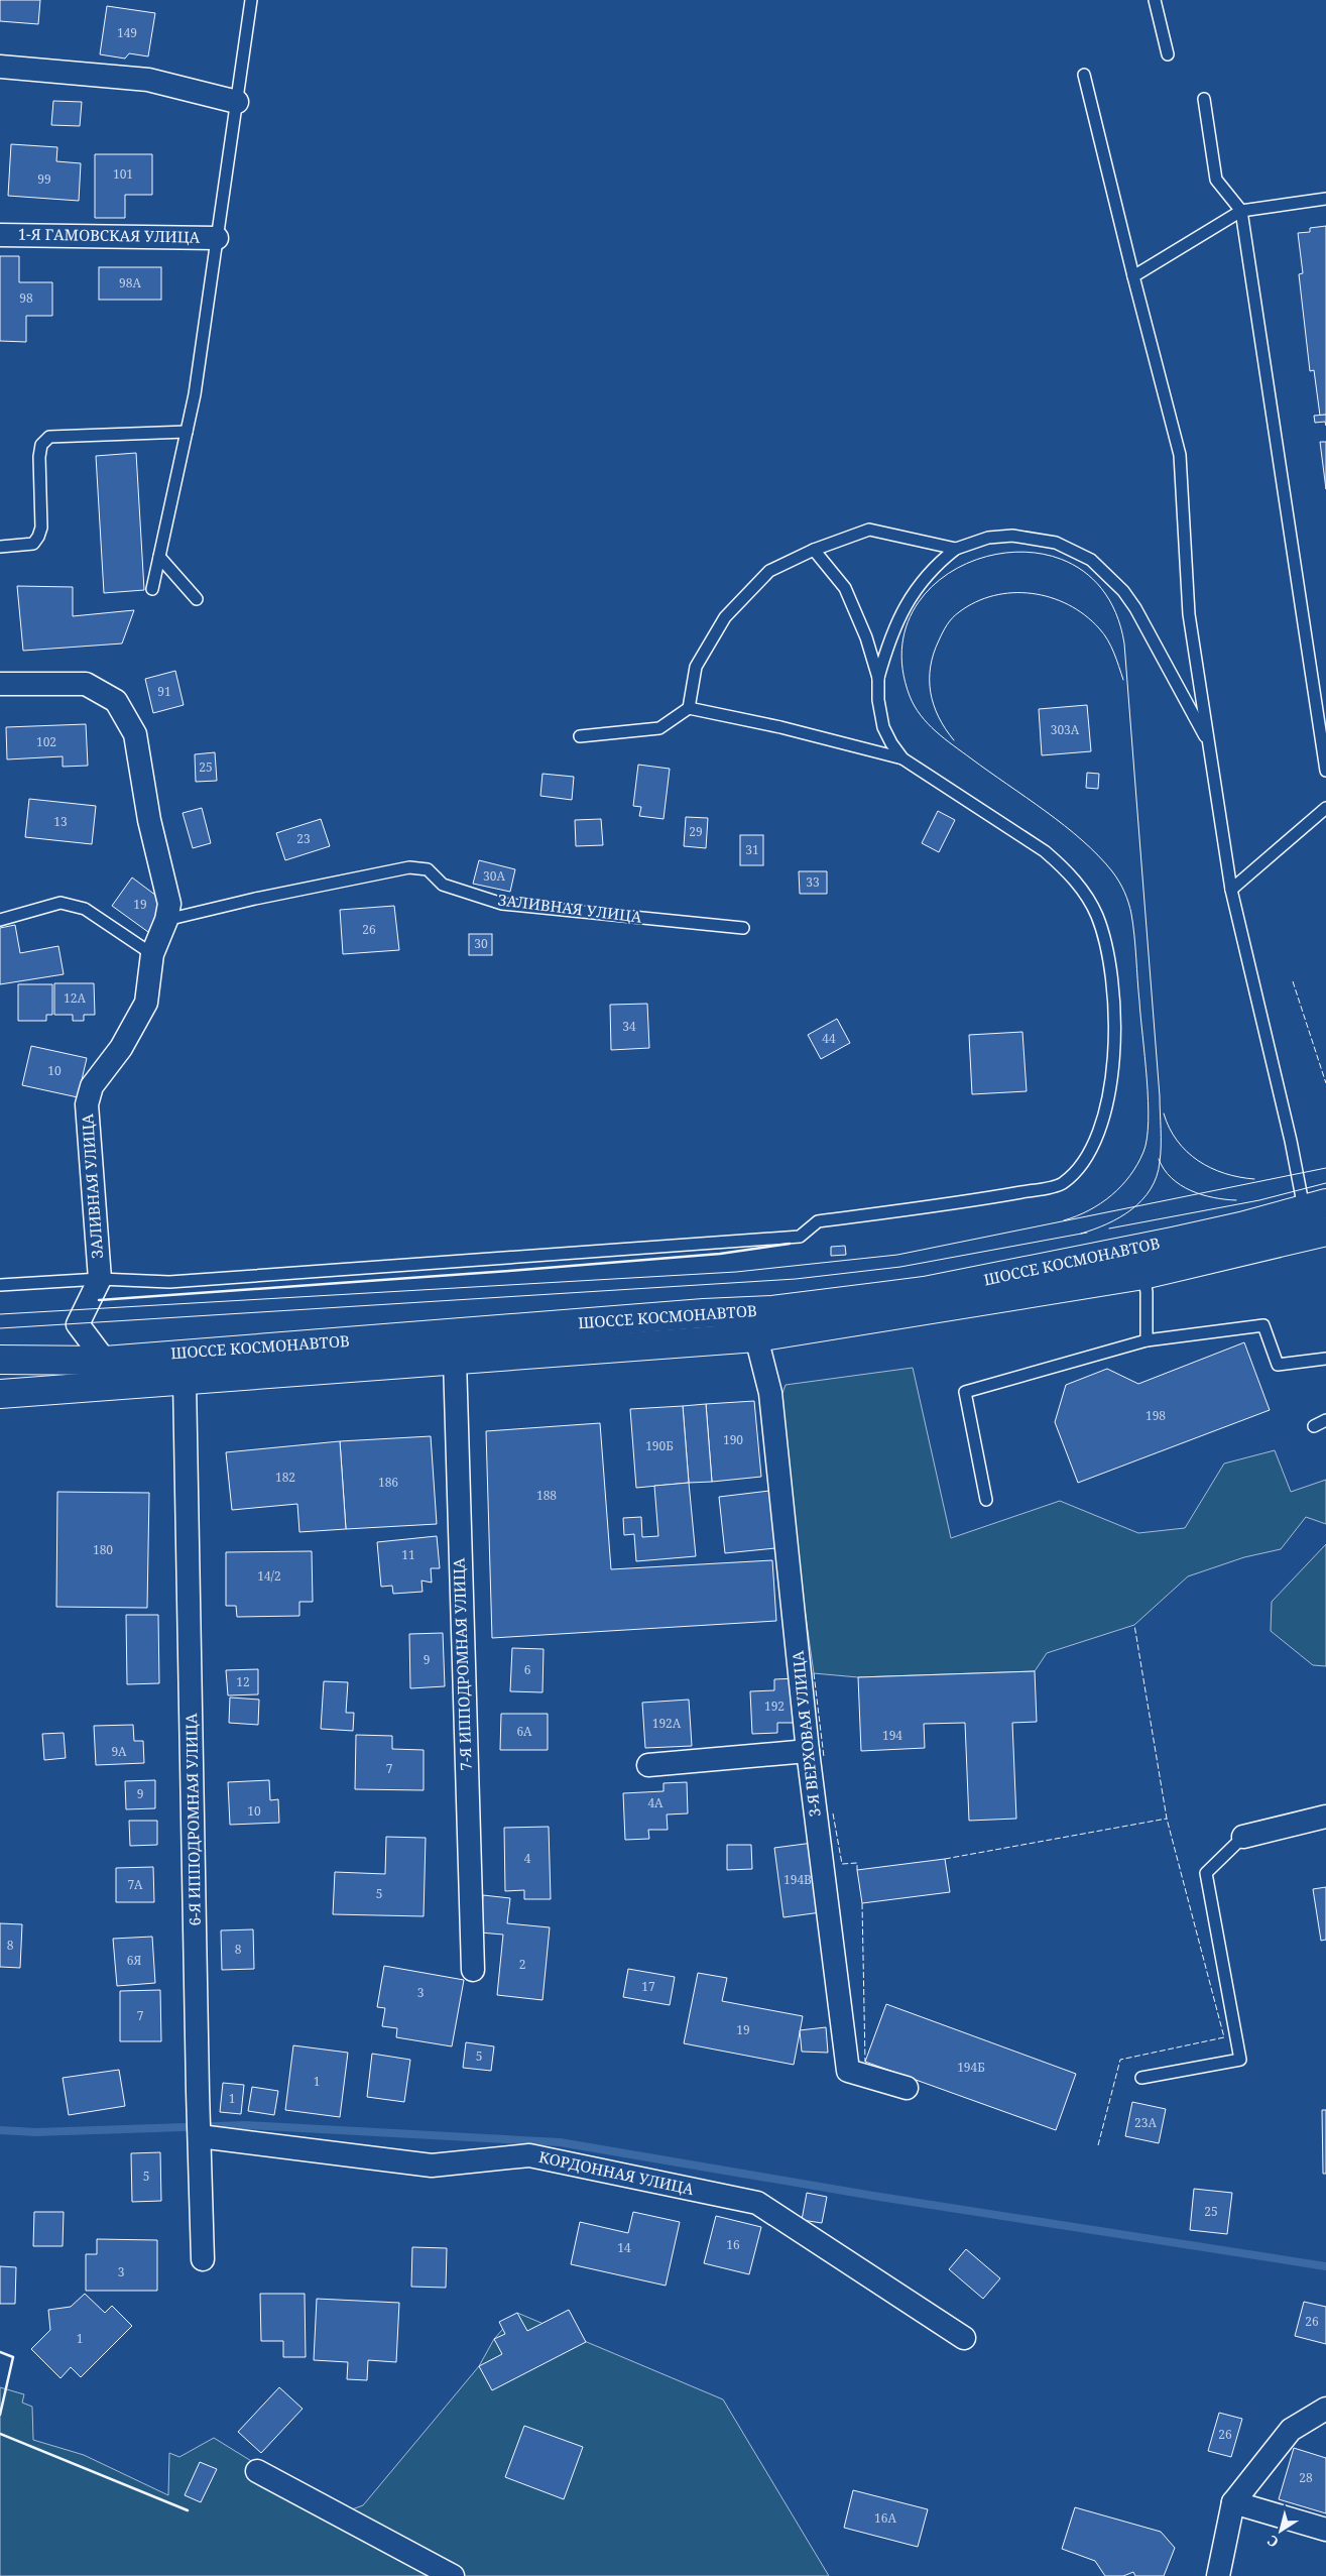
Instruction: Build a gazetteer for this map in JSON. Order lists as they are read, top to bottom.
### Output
{
  "streets": {
    "main road": ["ШОССЕ КОСМОНАВТОВ"],
    "street": [
      "1-Я ГАМОВСКАЯ УЛИЦА",
      "ЗАЛИВНАЯ УЛИЦА",
      "7-Я ИППОДРОМНАЯ УЛИЦА",
      "3-Я ВЕРХОВАЯ УЛИЦА",
      "6-Я ИППОДРОМНАЯ УЛИЦА",
      "КОРДОННАЯ УЛИЦА"
    ]
  },
  "crossings": [
    ["ЗАЛИВНАЯ УЛИЦА", "ШОССЕ КОСМОНАВТОВ"],
    ["ШОССЕ КОСМОНАВТОВ", "7-Я ИППОДРОМНАЯ УЛИЦА"],
    ["ШОССЕ КОСМОНАВТОВ", "3-Я ВЕРХОВАЯ УЛИЦА"],
    ["ШОССЕ КОСМОНАВТОВ", "6-Я ИППОДРОМНАЯ УЛИЦА"],
    ["6-Я ИППОДРОМНАЯ УЛИЦА", "КОРДОННАЯ УЛИЦА"]
  ],
  "house_numbers": [
    "149",
    "101",
    "99",
    "98А",
    "98",
    "91",
    "303А",
    "102",
    "25",
    "13",
    "29",
    "23",
    "31",
    "30А",
    "33",
    "19",
    "26",
    "30",
    "12А",
    "34",
    "44",
    "10",
    "198",
    "190",
    "190Б",
    "182",
    "186",
    "188",
    "180",
    "11",
    "14/2",
    "9",
    "6",
    "12",
    "192",
    "192А",
    "6А",
    "194",
    "9А",
    "7",
    "9",
    "4А",
    "10",
    "4",
    "194В",
    "7А",
    "5",
    "8",
    "8",
    "6Я",
    "2",
    "17",
    "3",
    "7",
    "19",
    "5",
    "194Б",
    "1",
    "1",
    "23А",
    "5",
    "25",
    "16",
    "14",
    "3",
    "26",
    "1",
    "26",
    "28",
    "16А"
  ],
  "north": "bottom left"
}
